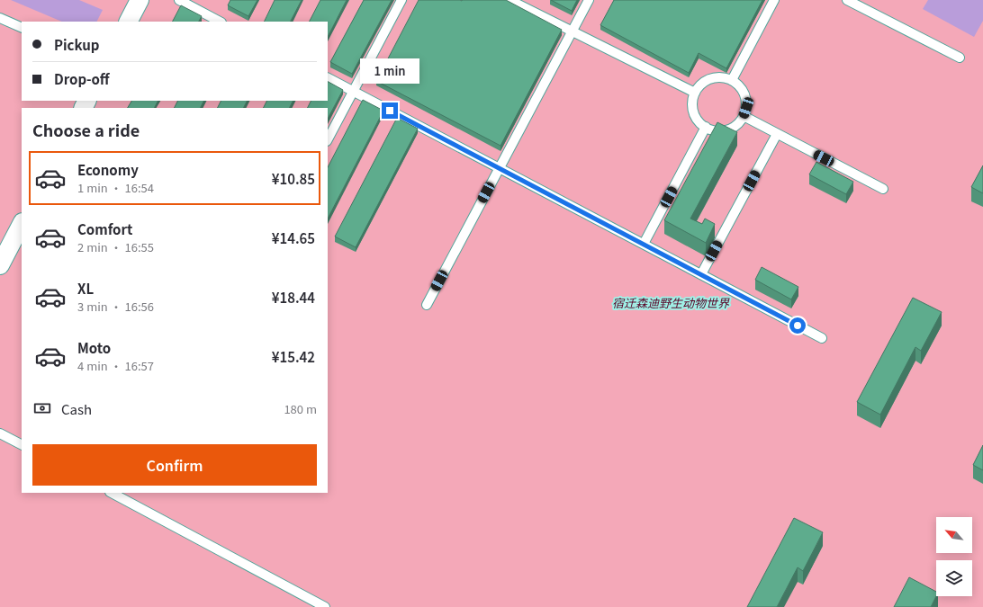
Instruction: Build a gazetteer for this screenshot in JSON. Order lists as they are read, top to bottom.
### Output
{
  "parks": ["宿迁森迪野生动物世界"],
  "north": "top left",
  "page": {
    "banner": ["Pickup", "Drop-off"],
    "bubble": "1 min",
    "heading": "Choose a ride",
    "list": [
      {
        "name": "Economy",
        "note": "1 min · 16:54",
        "value": "¥10.85"
      },
      {
        "name": "Comfort",
        "note": "2 min · 16:55",
        "value": "¥14.65"
      },
      {
        "name": "XL",
        "note": "3 min · 16:56",
        "value": "¥18.44"
      },
      {
        "name": "Moto",
        "note": "4 min · 16:57",
        "value": "¥15.42"
      }
    ],
    "pay": ["Cash", "180 m"],
    "buttons": "Confirm"
  }
}
